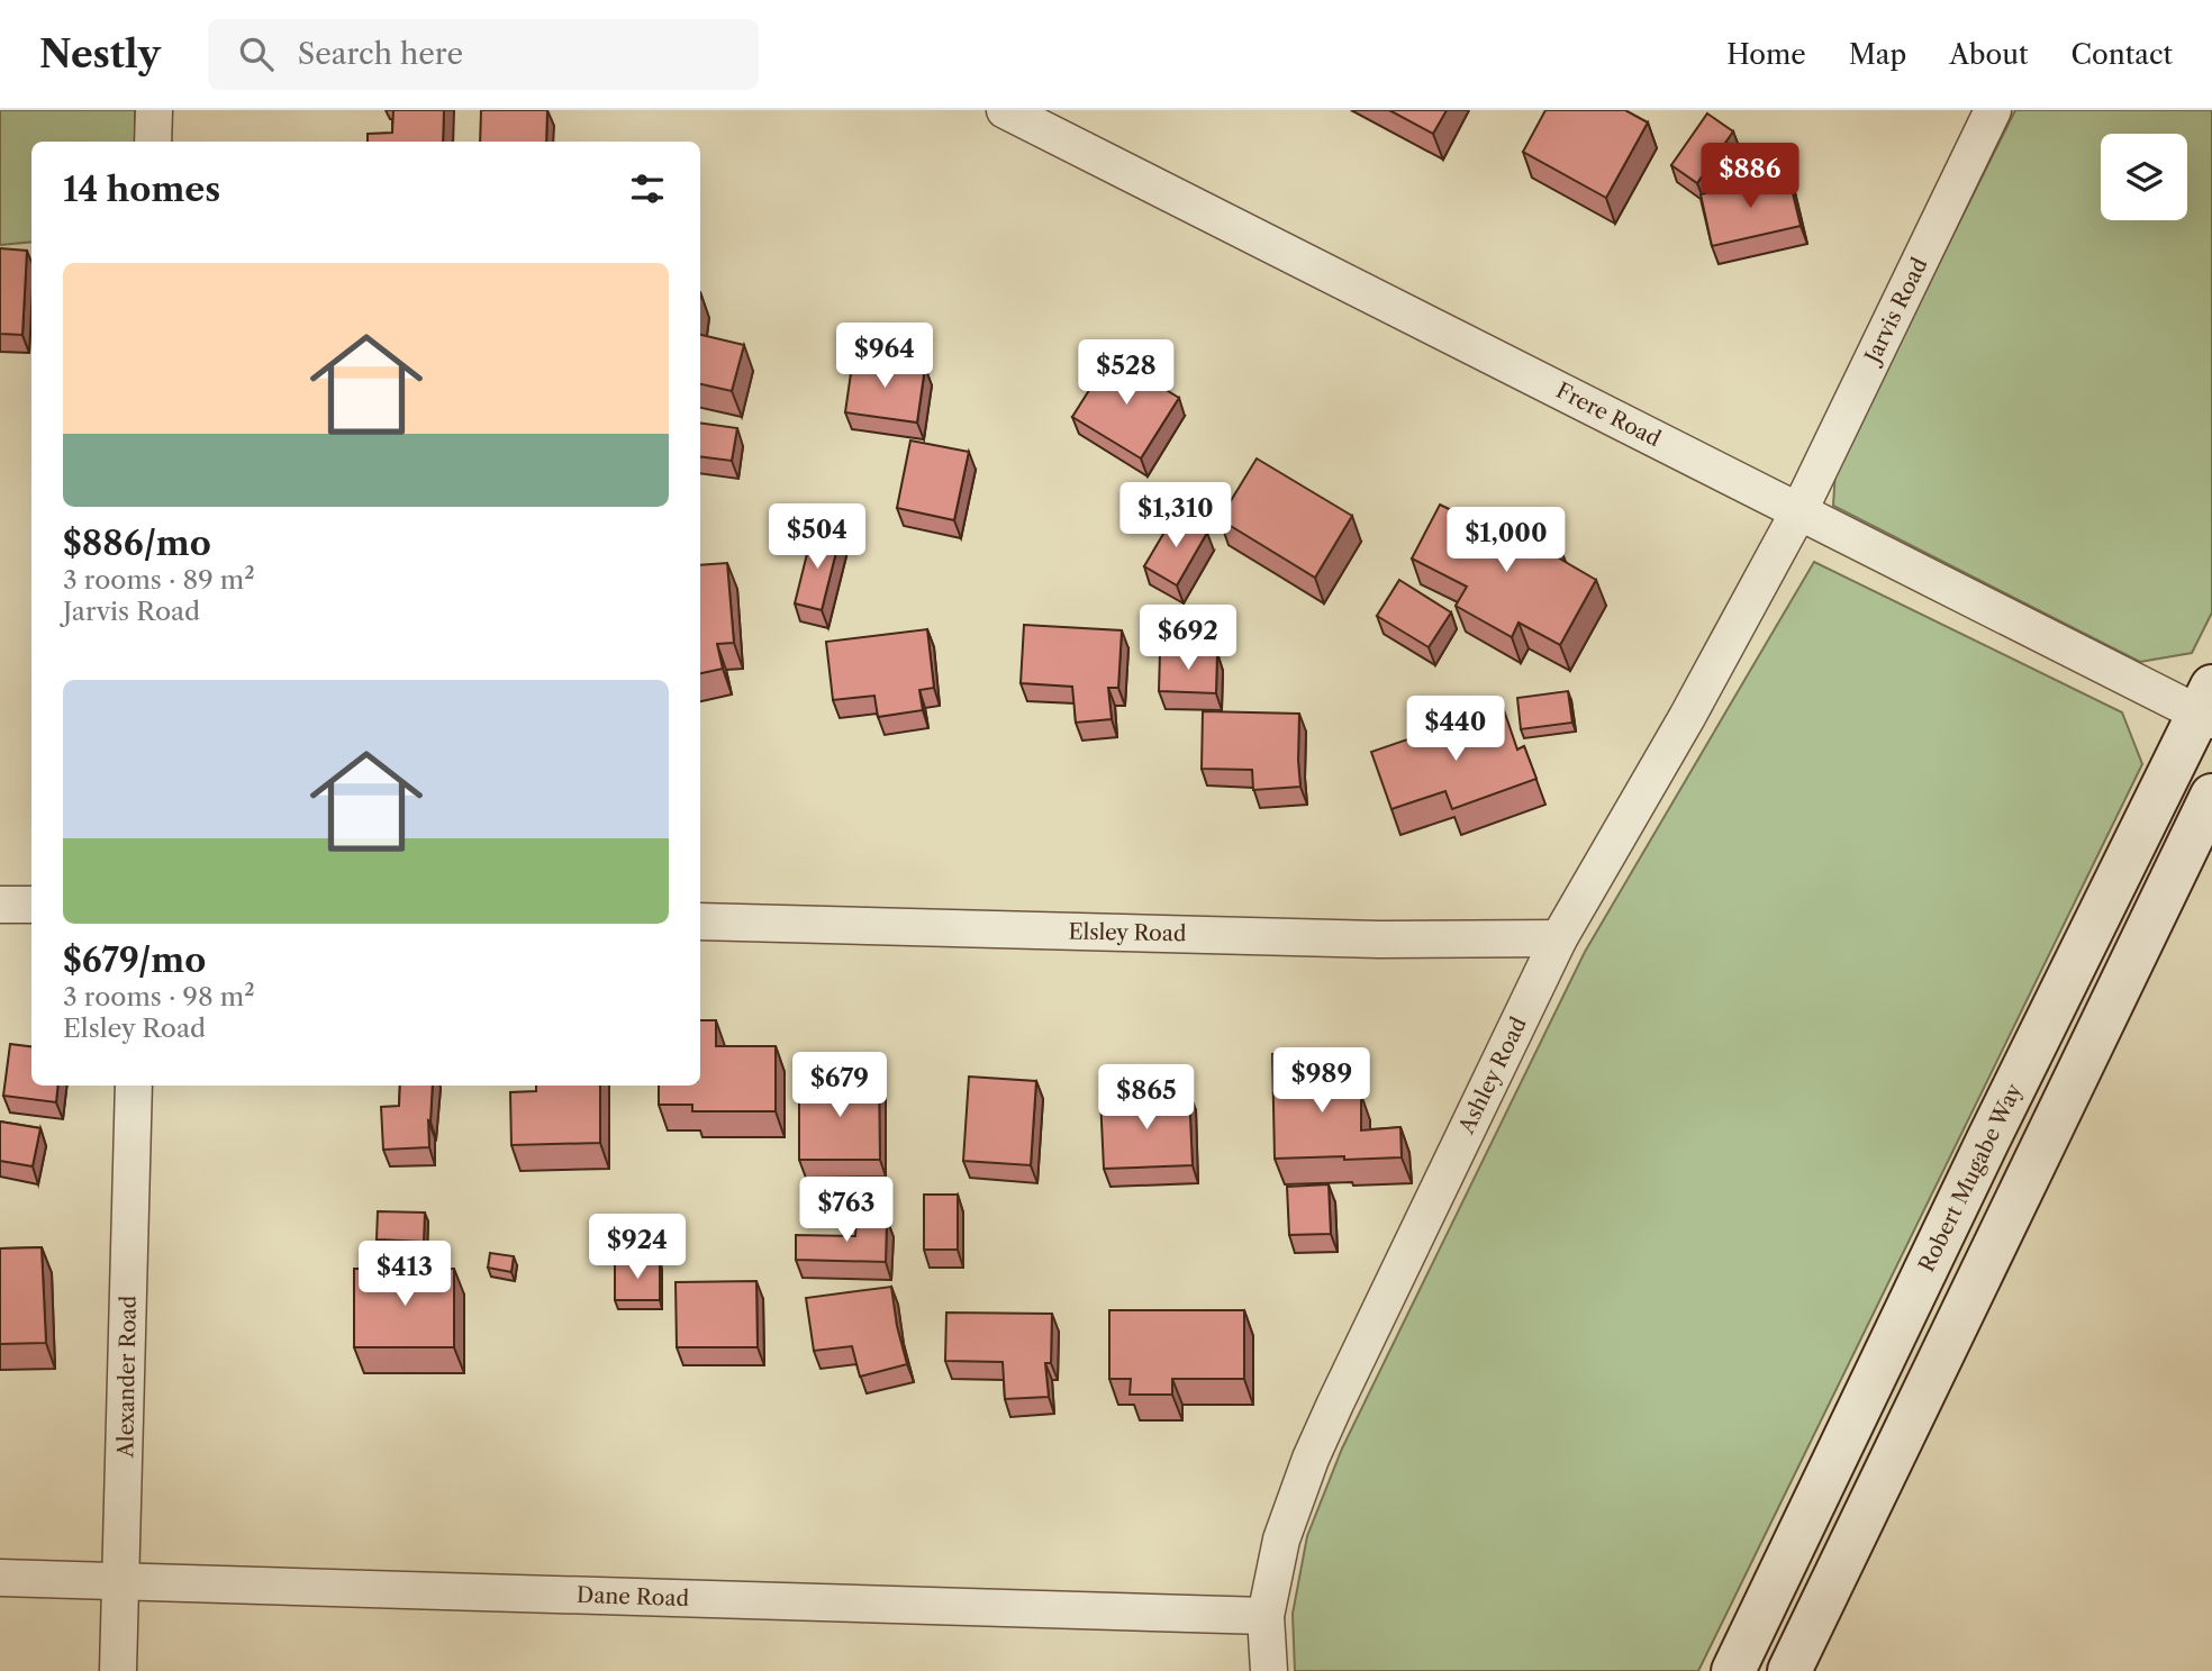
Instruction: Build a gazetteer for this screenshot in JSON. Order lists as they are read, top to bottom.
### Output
{
  "streets": {
    "main road": ["Robert Mugabe Way"],
    "street": [
      "Jarvis Road",
      "Frere Road",
      "Elsley Road",
      "Ashley Road",
      "Alexander Road",
      "Dane Road"
    ]
  },
  "crossings": [
    ["Jarvis Road", "Frere Road"],
    ["Jarvis Road", "Ashley Road"],
    ["Frere Road", "Ashley Road"],
    ["Frere Road", "Robert Mugabe Way"],
    ["Elsley Road", "Ashley Road"],
    ["Ashley Road", "Dane Road"],
    ["Alexander Road", "Dane Road"]
  ],
  "page": {
    "header": "Nestly",
    "search": "Search here",
    "nav": [
      "Home",
      "Map",
      "About",
      "Contact"
    ],
    "heading": "14 homes",
    "price": [
      "$886",
      "$964",
      "$528",
      "$1,310",
      "$504",
      "$1,000",
      "$692",
      "$440",
      "$989",
      "$679",
      "$865",
      "$763",
      "$924",
      "$413"
    ],
    "list": [
      {
        "name": "$886/mo",
        "note": "3 rooms · 89 m² · Jarvis Road"
      },
      {
        "name": "$679/mo",
        "note": "3 rooms · 98 m² · Elsley Road"
      }
    ]
  }
}
